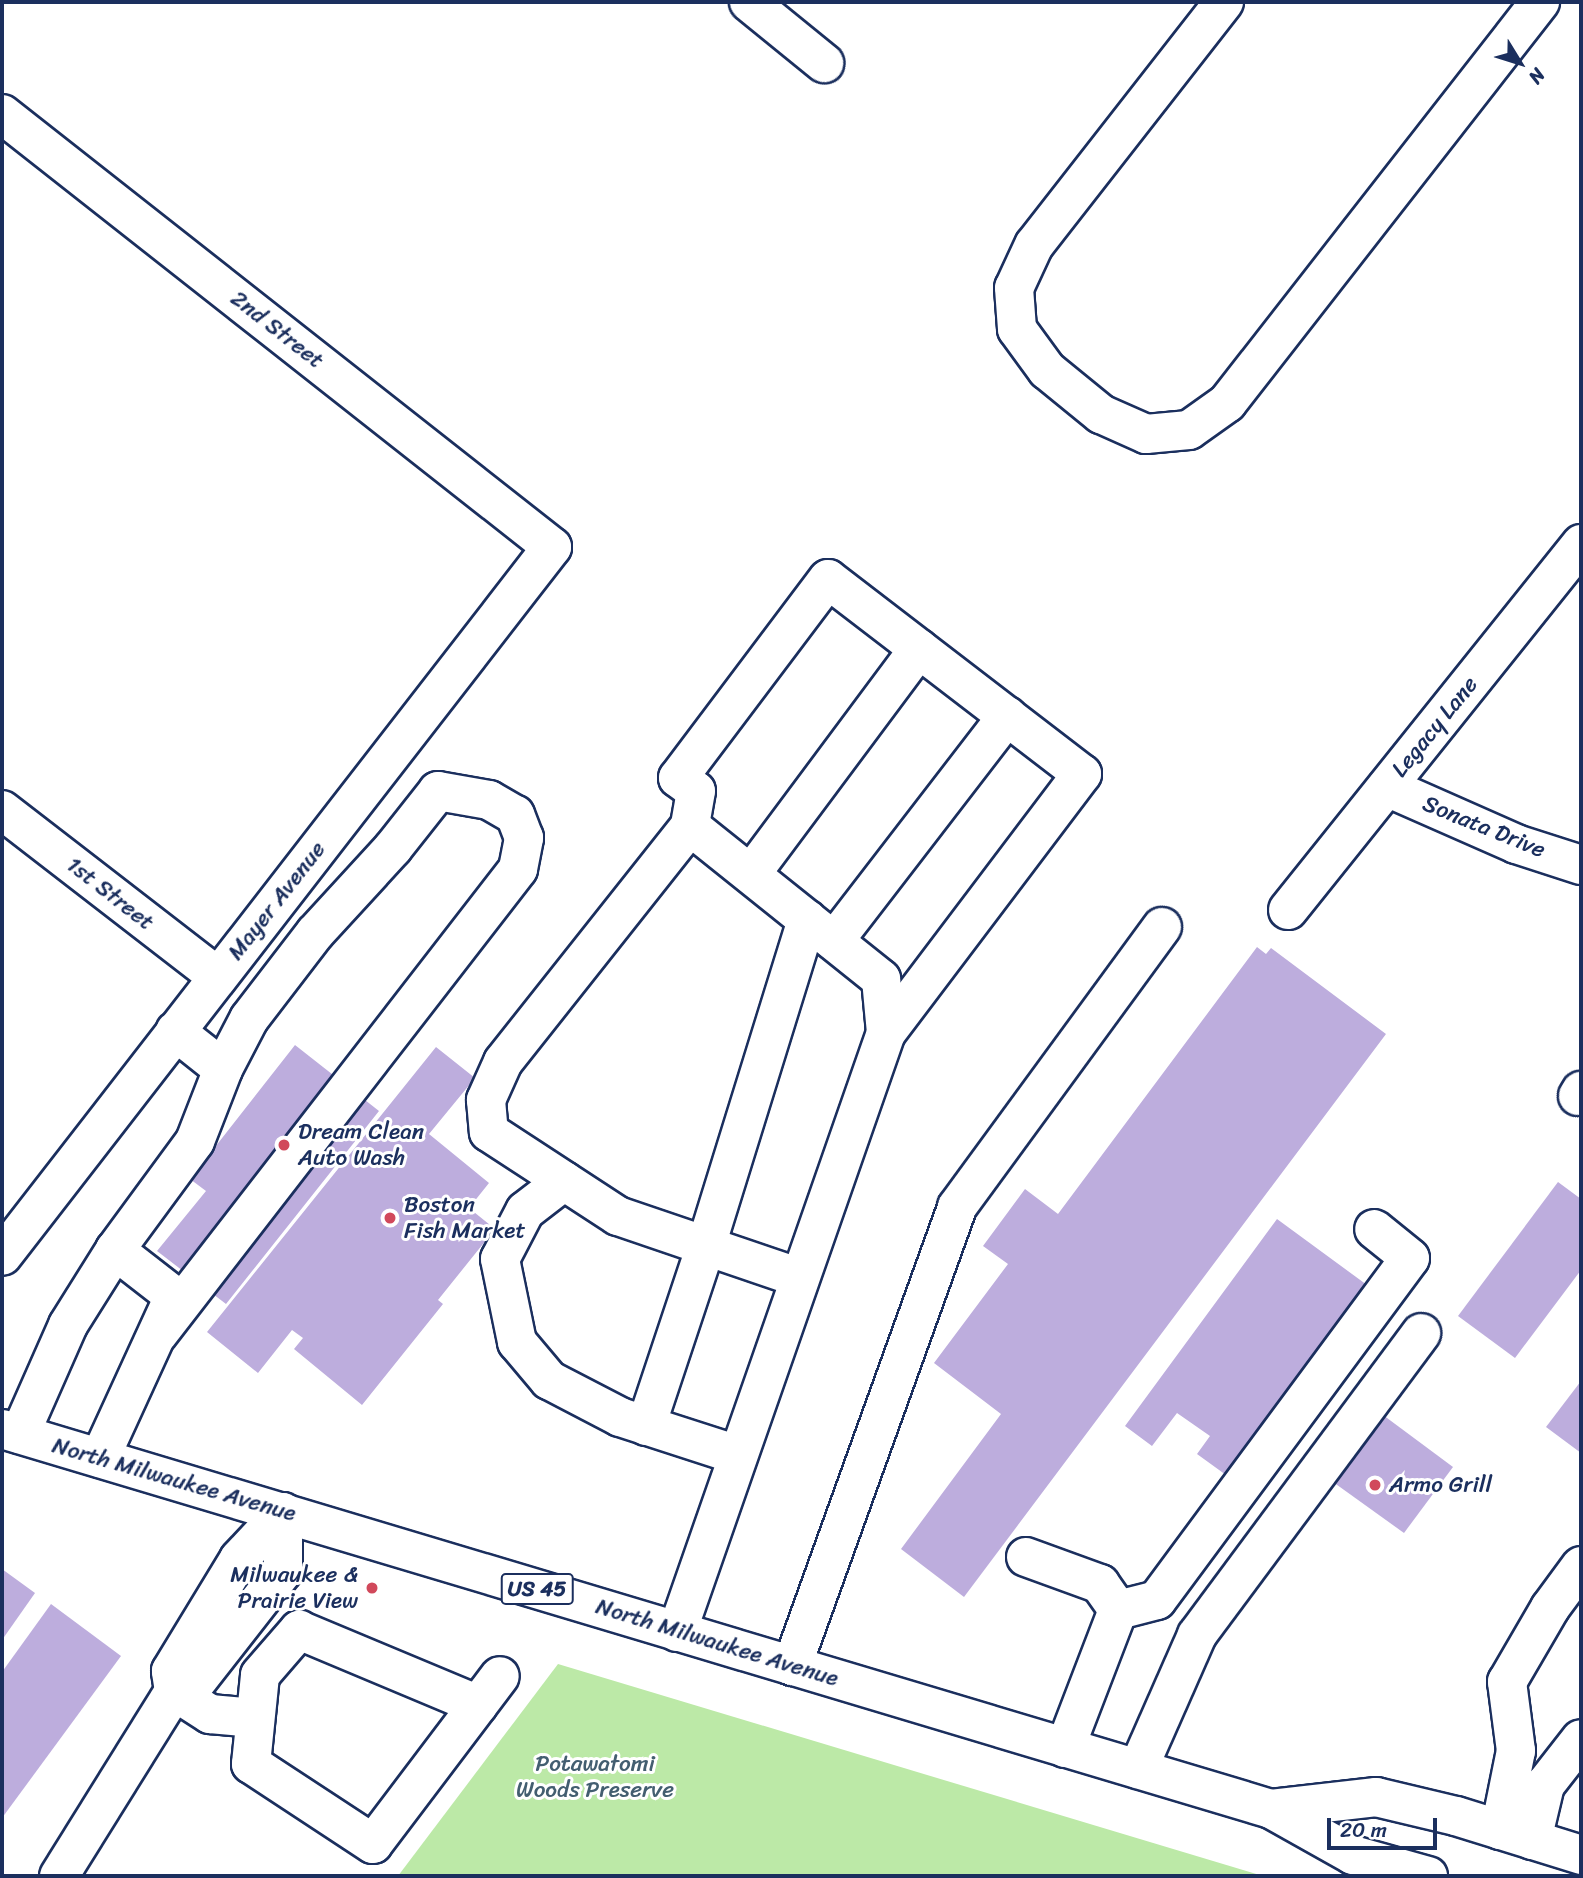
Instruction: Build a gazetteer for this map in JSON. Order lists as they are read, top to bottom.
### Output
{
  "streets": {
    "street": [
      "2nd Street",
      "Legacy Lane",
      "Sonata Drive",
      "1st Street",
      "Mayer Avenue",
      "North Milwaukee Avenue",
      "US 45"
    ]
  },
  "crossings": [
    ["2nd Street", "Mayer Avenue"],
    ["Legacy Lane", "Sonata Drive"],
    ["1st Street", "Mayer Avenue"]
  ],
  "parks": ["Potawatomi Woods Preserve"],
  "places": [
    "Dream Clean Auto Wash",
    "Boston Fish Market",
    "Armo Grill",
    "Milwaukee & Prairie View"
  ],
  "scale_bar": "20 m",
  "north": "bottom right"
}
